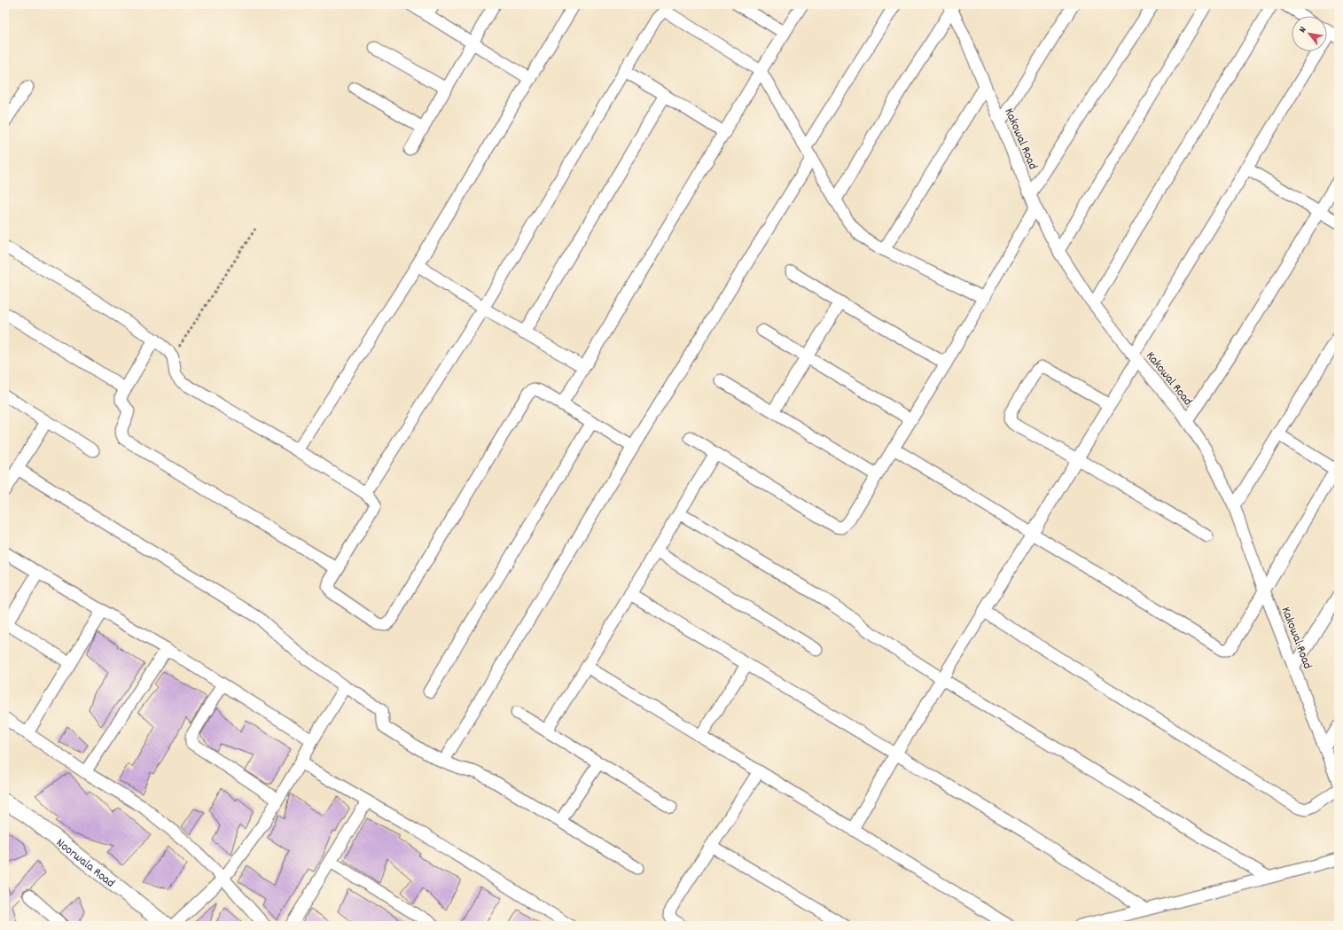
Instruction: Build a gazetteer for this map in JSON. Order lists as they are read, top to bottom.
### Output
{
  "streets": {
    "street": ["Kakowal Road", "Noorwala Road"]
  },
  "north": "top left"
}
